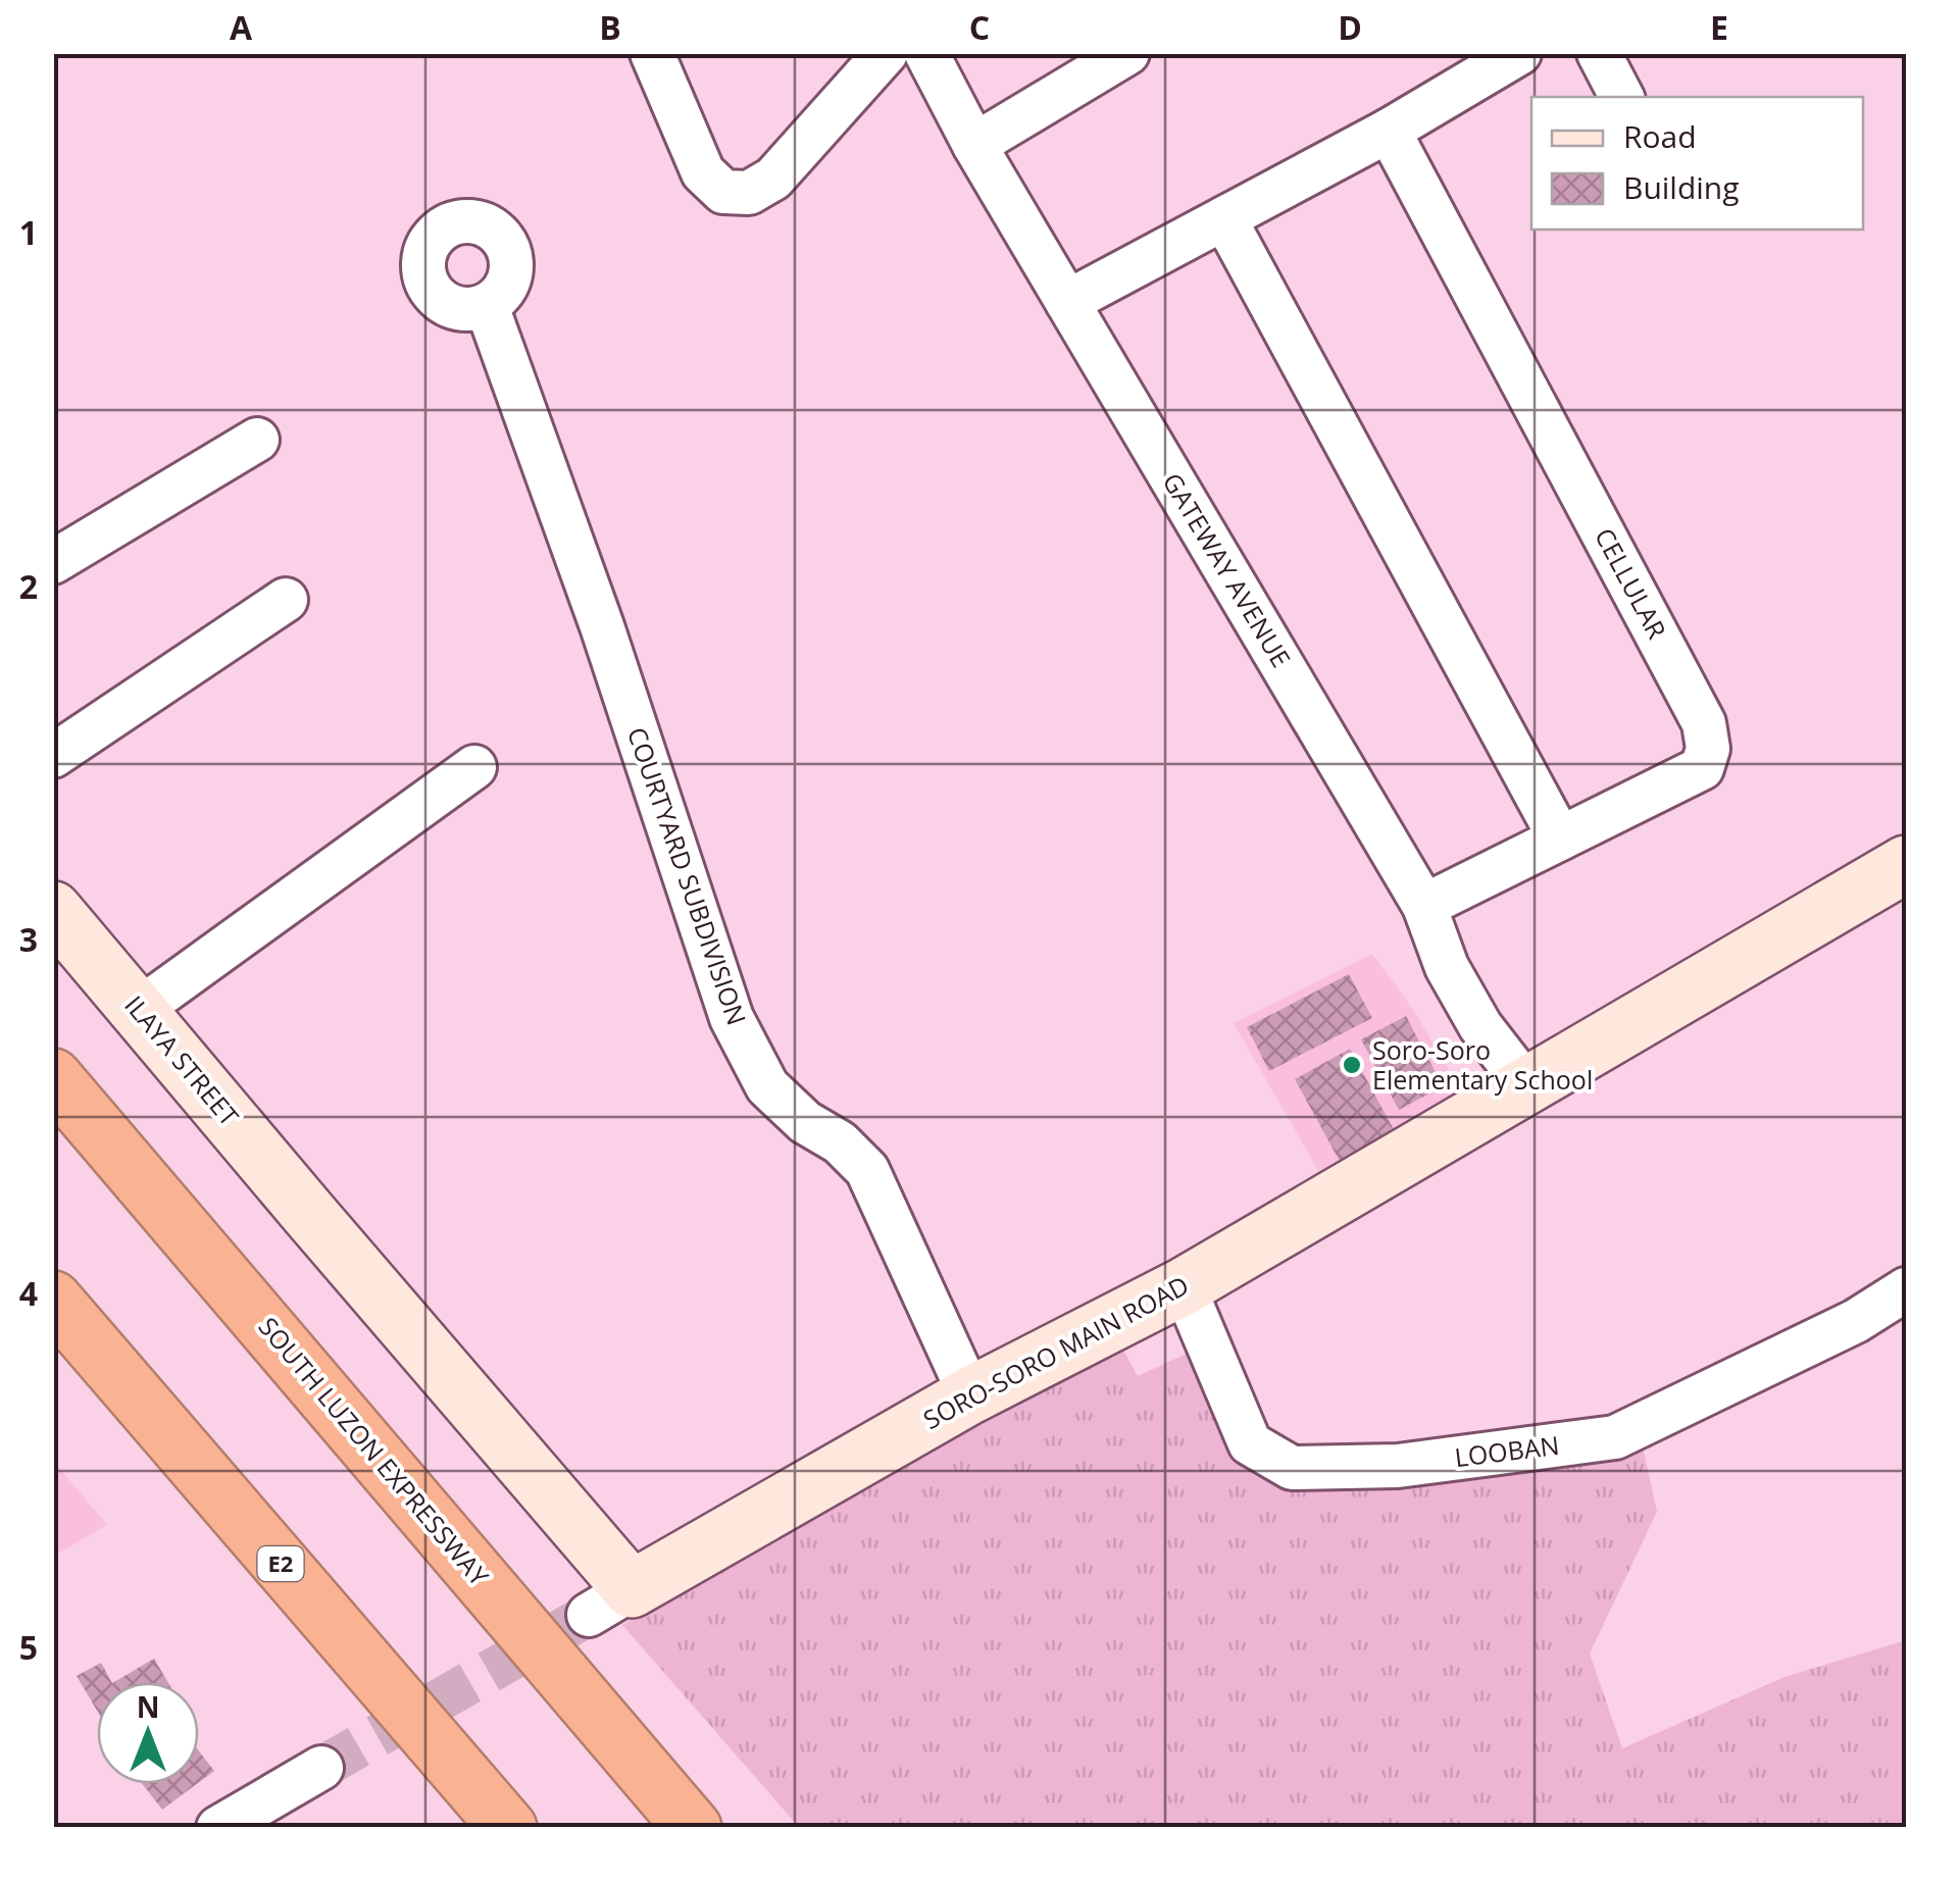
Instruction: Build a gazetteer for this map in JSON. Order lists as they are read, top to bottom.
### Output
{
  "streets": {
    "highway": ["SOUTH LUZON EXPRESSWAY", "E2"],
    "street": [
      "GATEWAY AVENUE",
      "CELLULAR",
      "COURTYARD SUBDIVISION",
      "ILAYA STREET",
      "SORO-SORO MAIN ROAD",
      "LOOBAN"
    ]
  },
  "crossings": [
    ["GATEWAY AVENUE", "CELLULAR"],
    ["GATEWAY AVENUE", "SORO-SORO MAIN ROAD"],
    ["COURTYARD SUBDIVISION", "SORO-SORO MAIN ROAD"],
    ["ILAYA STREET", "SORO-SORO MAIN ROAD"],
    ["SORO-SORO MAIN ROAD", "LOOBAN"]
  ],
  "places": ["Soro-Soro Elementary School"],
  "legend": ["Road", "Building"],
  "north": "top",
  "grid": {
    "columns": [
      "A",
      "B",
      "C",
      "D",
      "E"
    ],
    "rows": [
      "1",
      "2",
      "3",
      "4",
      "5"
    ]
  }
}
